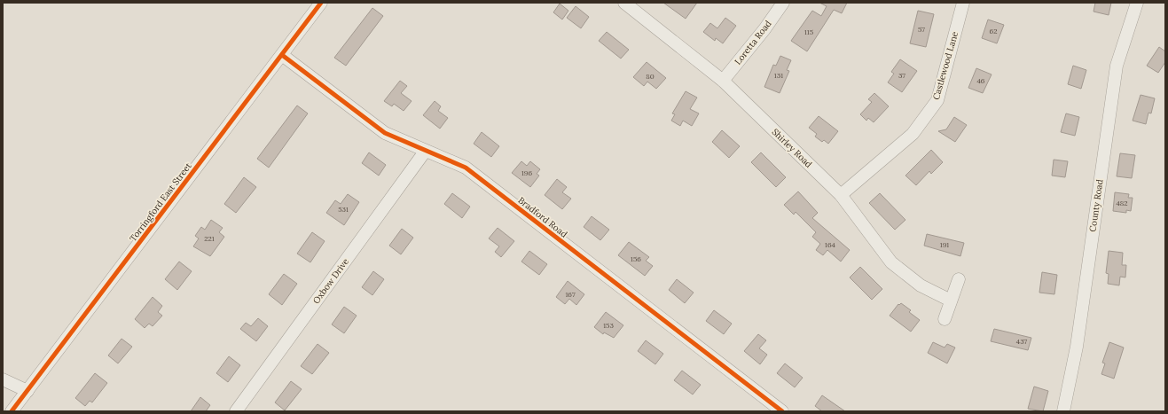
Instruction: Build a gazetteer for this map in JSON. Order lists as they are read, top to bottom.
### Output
{
  "streets": {
    "street": [
      "Loretta Road",
      "Castlewood Lane",
      "Shirley Road",
      "Torringford East Street",
      "County Road",
      "Bradford Road",
      "Oxbow Drive"
    ]
  },
  "crossings": [
    ["Loretta Road", "Shirley Road"],
    ["Castlewood Lane", "Shirley Road"],
    ["Torringford East Street", "Bradford Road"],
    ["Bradford Road", "Oxbow Drive"]
  ],
  "house_numbers": [
    "57",
    "62",
    "115",
    "131",
    "37",
    "80",
    "46",
    "196",
    "482",
    "531",
    "221",
    "164",
    "191",
    "156",
    "167",
    "153",
    "437"
  ]
}
